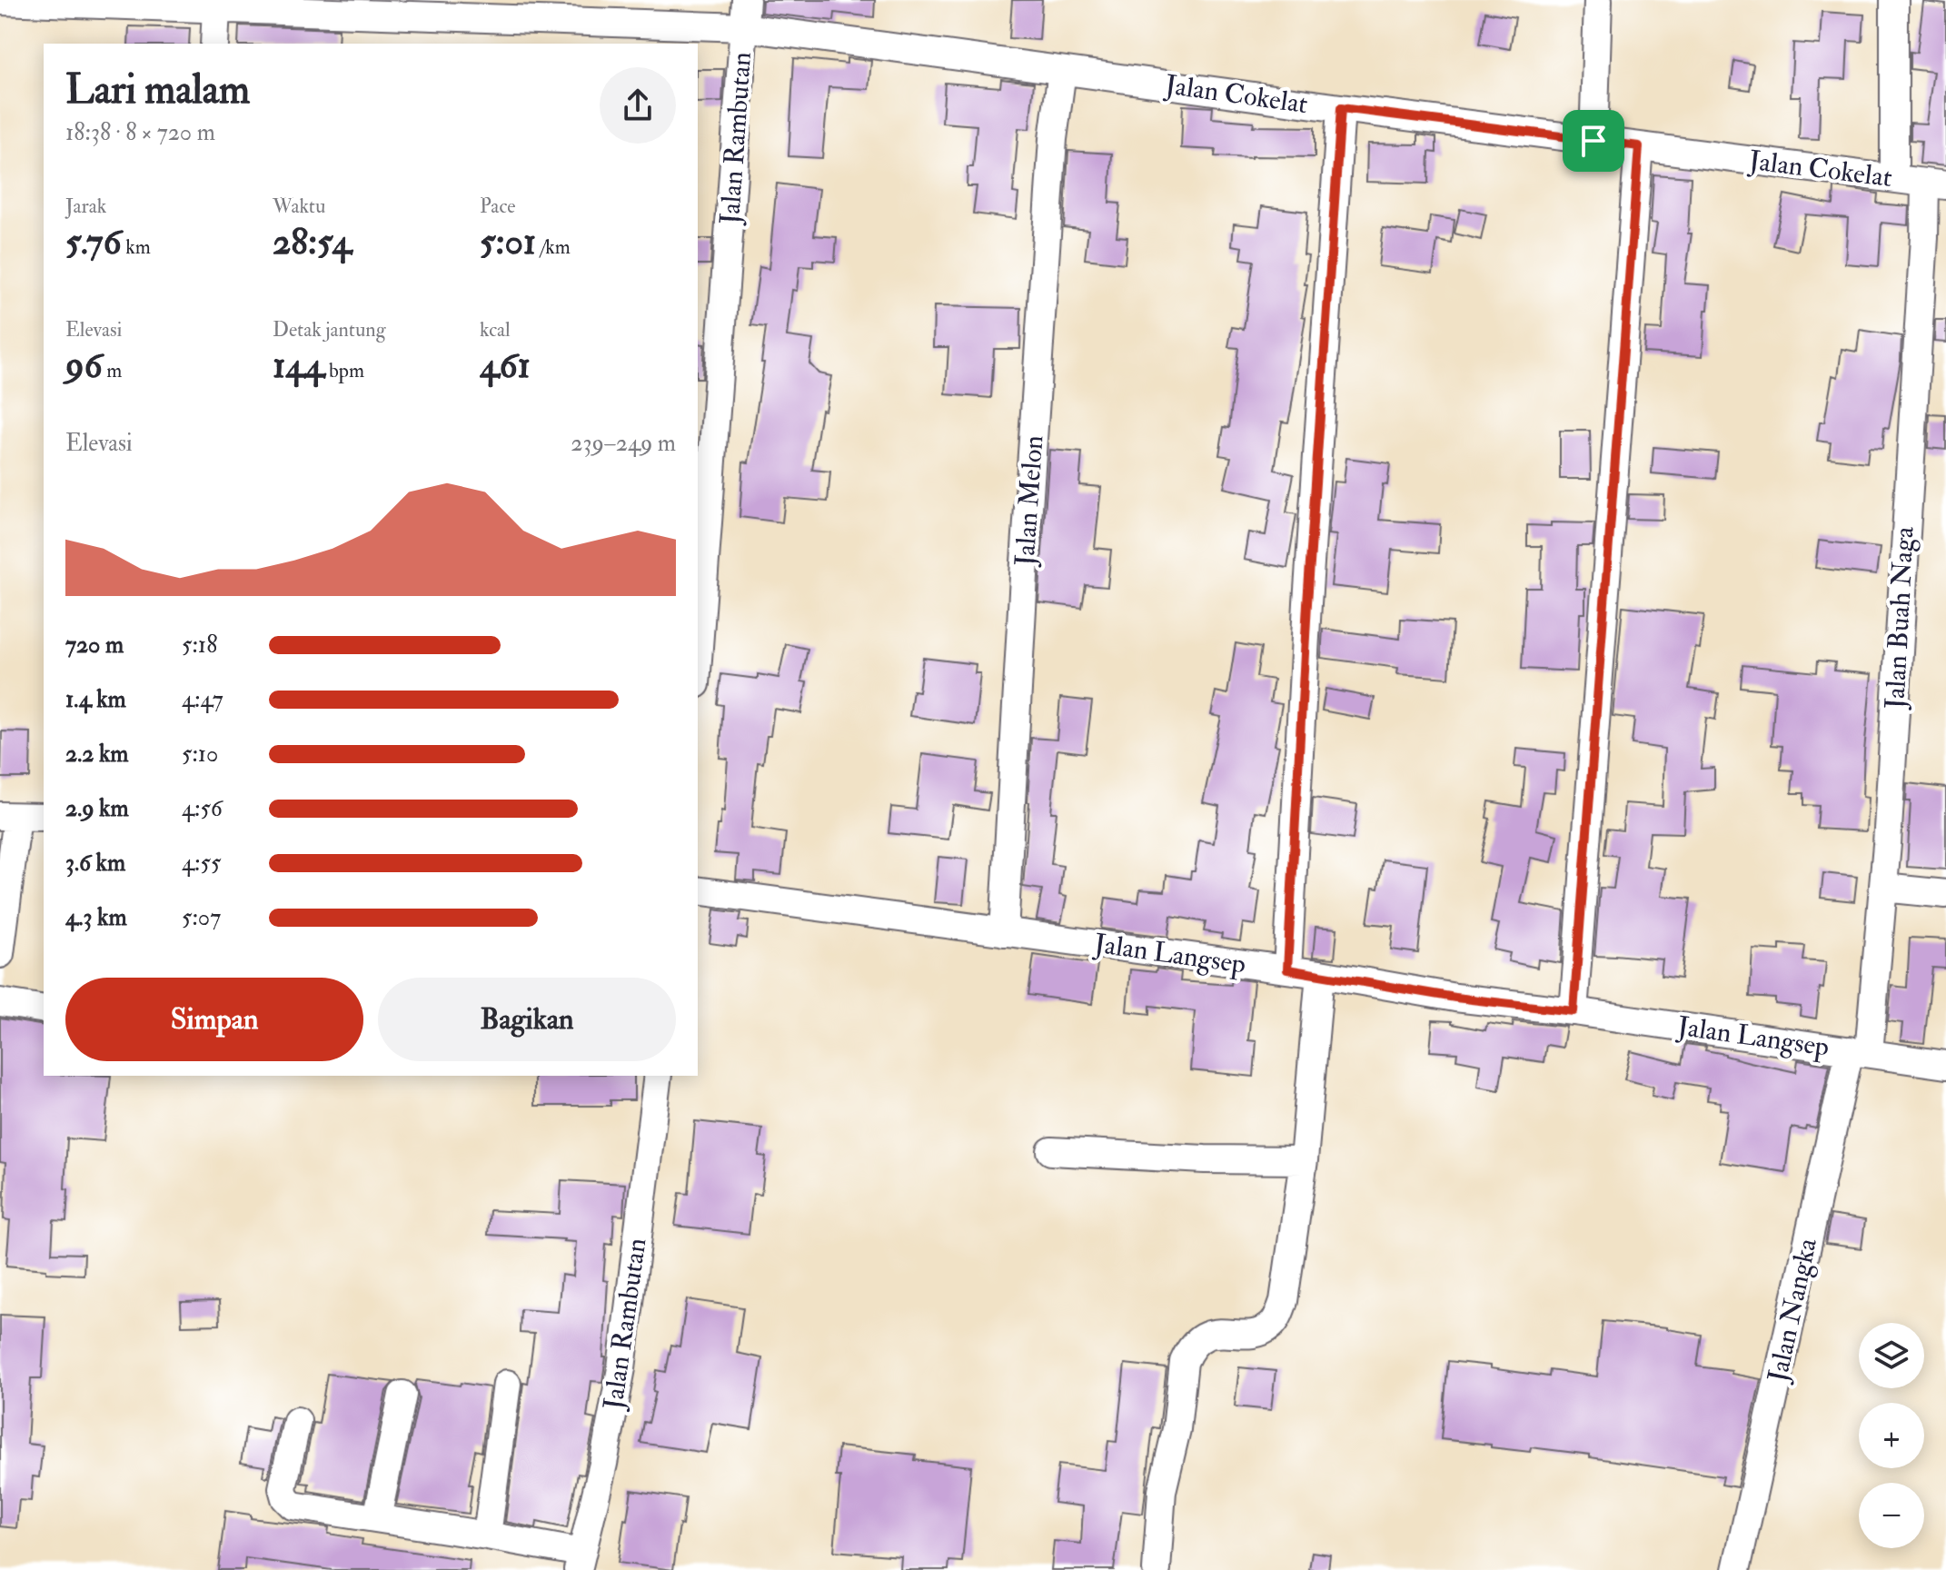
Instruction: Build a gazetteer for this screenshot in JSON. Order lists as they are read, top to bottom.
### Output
{
  "streets": {
    "street": [
      "Jalan Cokelat",
      "Jalan Rambutan",
      "Jalan Melon",
      "Jalan Buah Naga",
      "Jalan Langsep",
      "Jalan Nangka"
    ]
  },
  "crossings": [
    ["Jalan Cokelat", "Jalan Rambutan"],
    ["Jalan Cokelat", "Jalan Melon"],
    ["Jalan Cokelat", "Jalan Buah Naga"],
    ["Jalan Melon", "Jalan Langsep"],
    ["Jalan Buah Naga", "Jalan Langsep"],
    ["Jalan Buah Naga", "Jalan Nangka"],
    ["Jalan Langsep", "Jalan Nangka"]
  ],
  "page": {
    "heading": ["Lari malam", "18:38 · 8 × 720 m"],
    "stats": [
      ["Jarak", "5.76 km"],
      ["Waktu", "28:54"],
      ["Pace", "5:01 /km"],
      ["Elevasi", "96 m"],
      ["Detak jantung", "144 bpm"],
      ["kcal", "461"]
    ],
    "chart": ["Elevasi", "239–249 m"],
    "list": [
      {
        "name": "720 m",
        "note": "5:18"
      },
      {
        "name": "1.4 km",
        "note": "4:47"
      },
      {
        "name": "2.2 km",
        "note": "5:10"
      },
      {
        "name": "2.9 km",
        "note": "4:56"
      },
      {
        "name": "3.6 km",
        "note": "4:55"
      },
      {
        "name": "4.3 km",
        "note": "5:07"
      }
    ],
    "buttons": ["Simpan", "Bagikan"],
    "map_buttons": ["+", "−"]
  }
}
